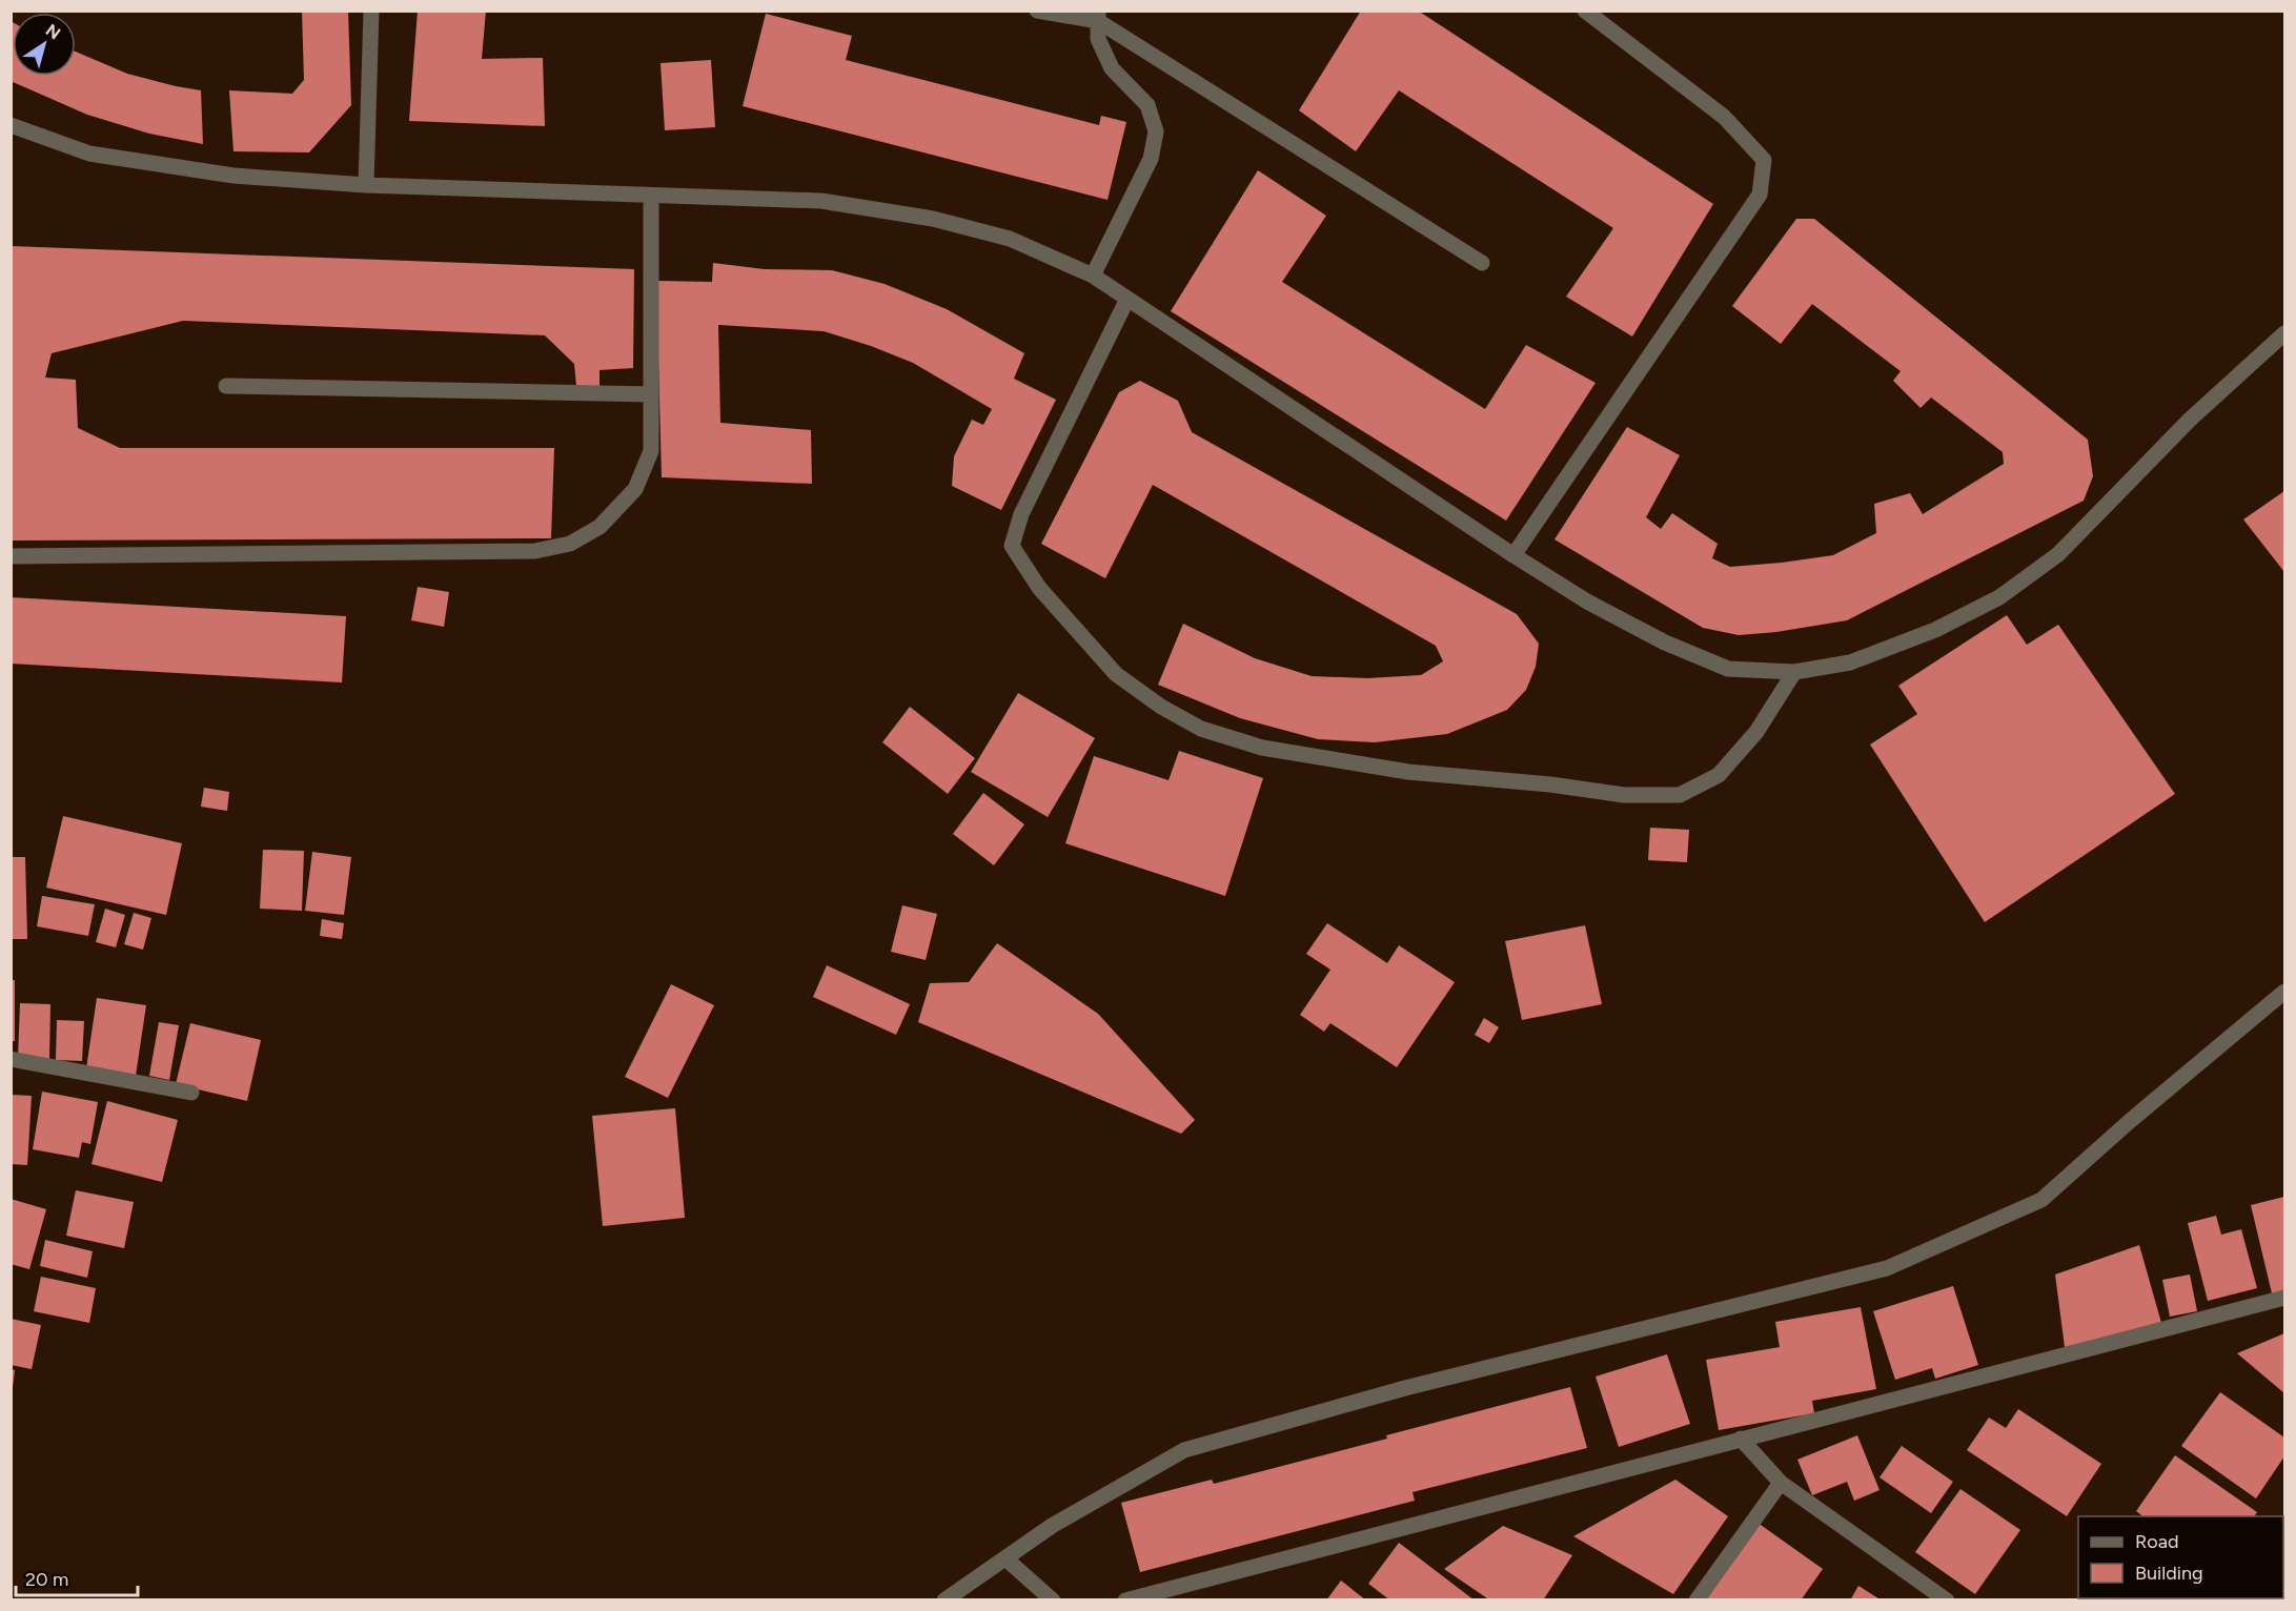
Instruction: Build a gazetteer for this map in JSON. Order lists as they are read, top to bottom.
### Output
{
  "legend": ["Road", "Building"],
  "scale_bar": "20 m",
  "north": "top right"
}
